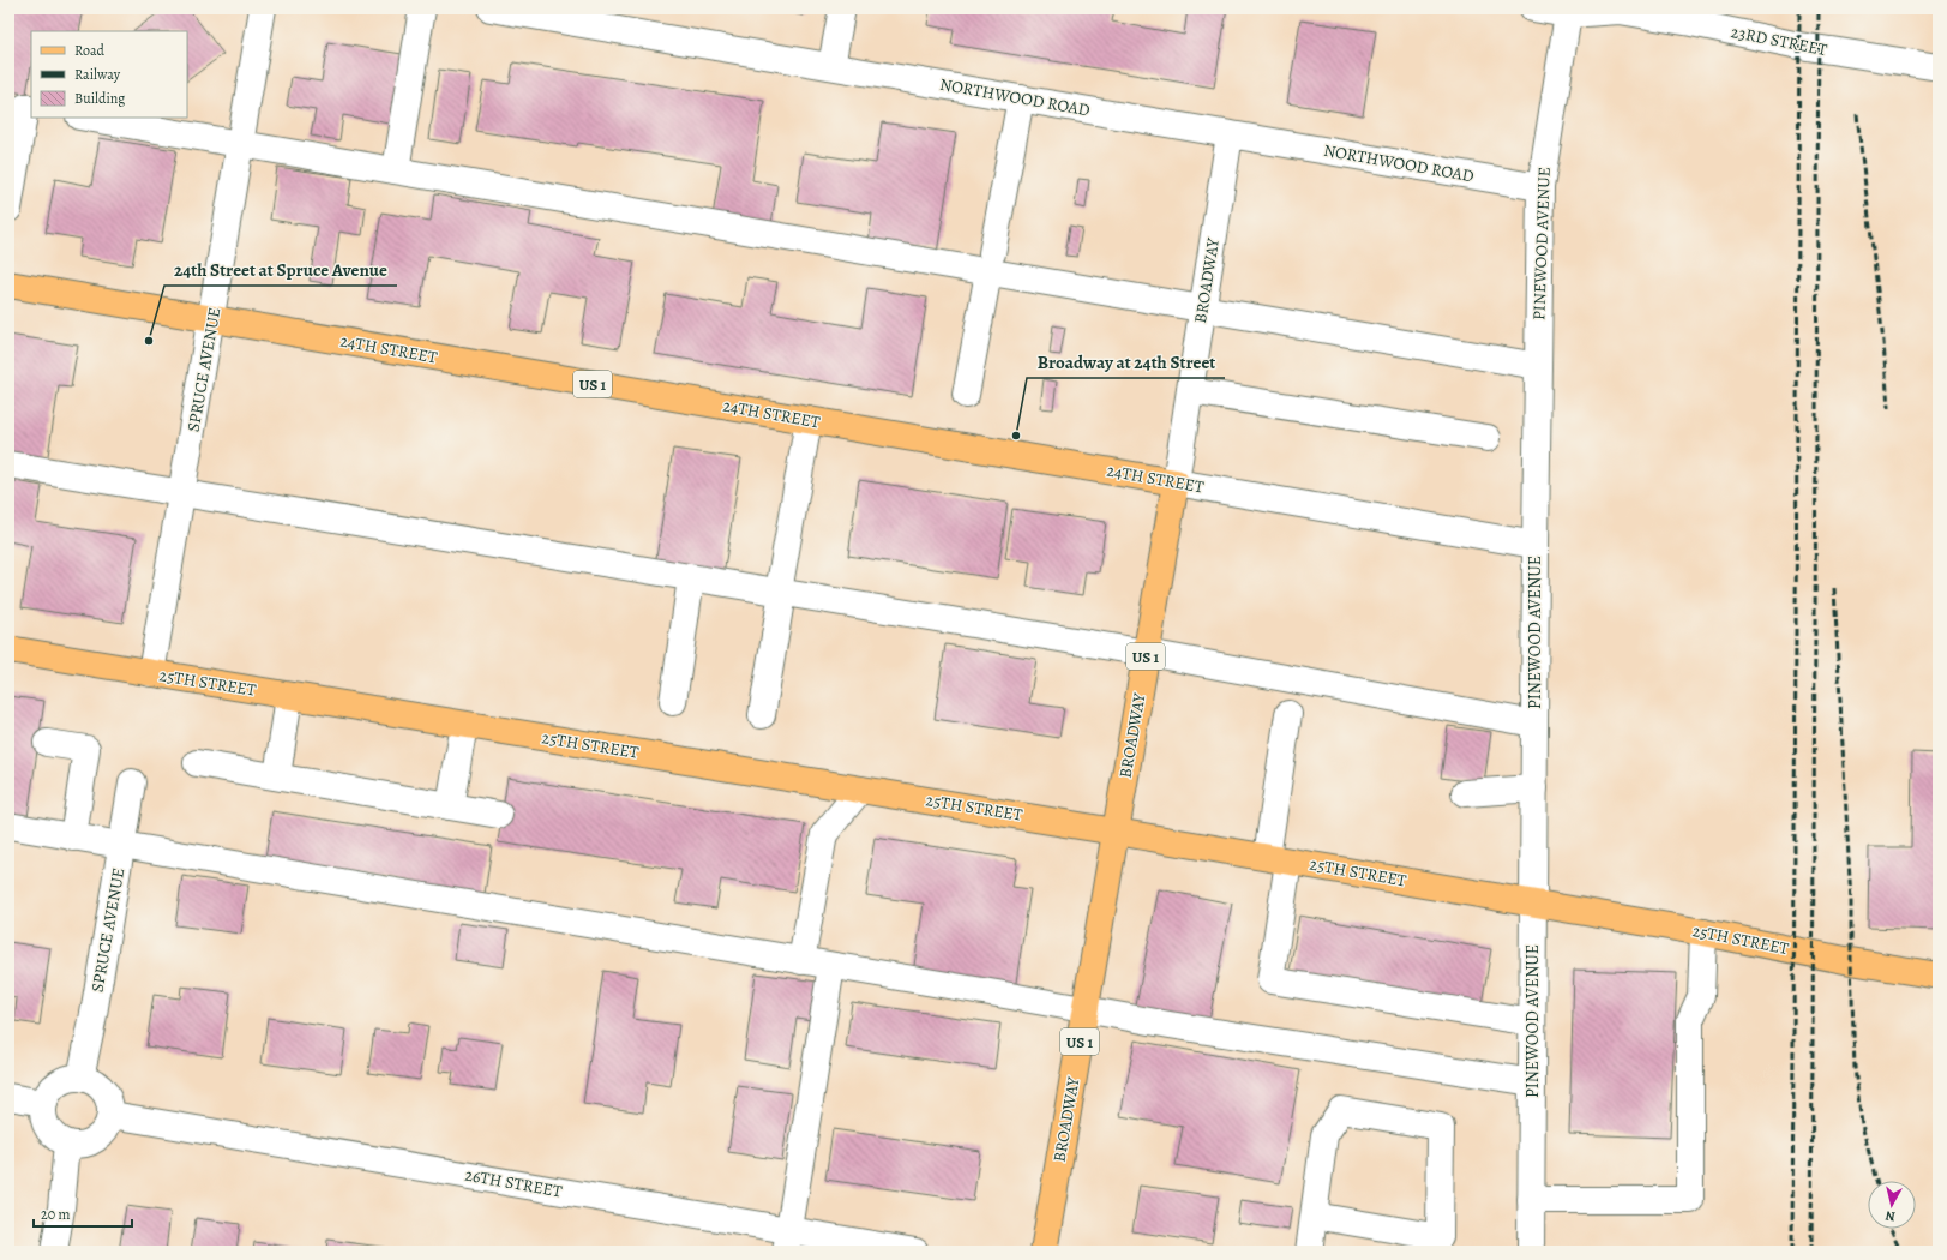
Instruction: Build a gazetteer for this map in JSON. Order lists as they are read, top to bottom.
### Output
{
  "streets": {
    "main road": [
      "BROADWAY",
      "24TH STREET",
      "US 1",
      "25TH STREET"
    ],
    "street": [
      "23RD STREET",
      "NORTHWOOD ROAD",
      "PINEWOOD AVENUE",
      "SPRUCE AVENUE",
      "26TH STREET"
    ]
  },
  "crossings": [
    ["23RD STREET", "PINEWOOD AVENUE"],
    ["NORTHWOOD ROAD", "PINEWOOD AVENUE"],
    ["NORTHWOOD ROAD", "BROADWAY"],
    ["PINEWOOD AVENUE", "24TH STREET"],
    ["PINEWOOD AVENUE", "25TH STREET"],
    ["BROADWAY", "24TH STREET"],
    ["BROADWAY", "25TH STREET"],
    ["24TH STREET", "SPRUCE AVENUE"],
    ["SPRUCE AVENUE", "25TH STREET"],
    ["SPRUCE AVENUE", "26TH STREET"]
  ],
  "places": ["24th Street at Spruce Avenue", "Broadway at 24th Street"],
  "legend": ["Road", "Railway", "Building"],
  "scale_bar": "20 m",
  "north": "bottom"
}
